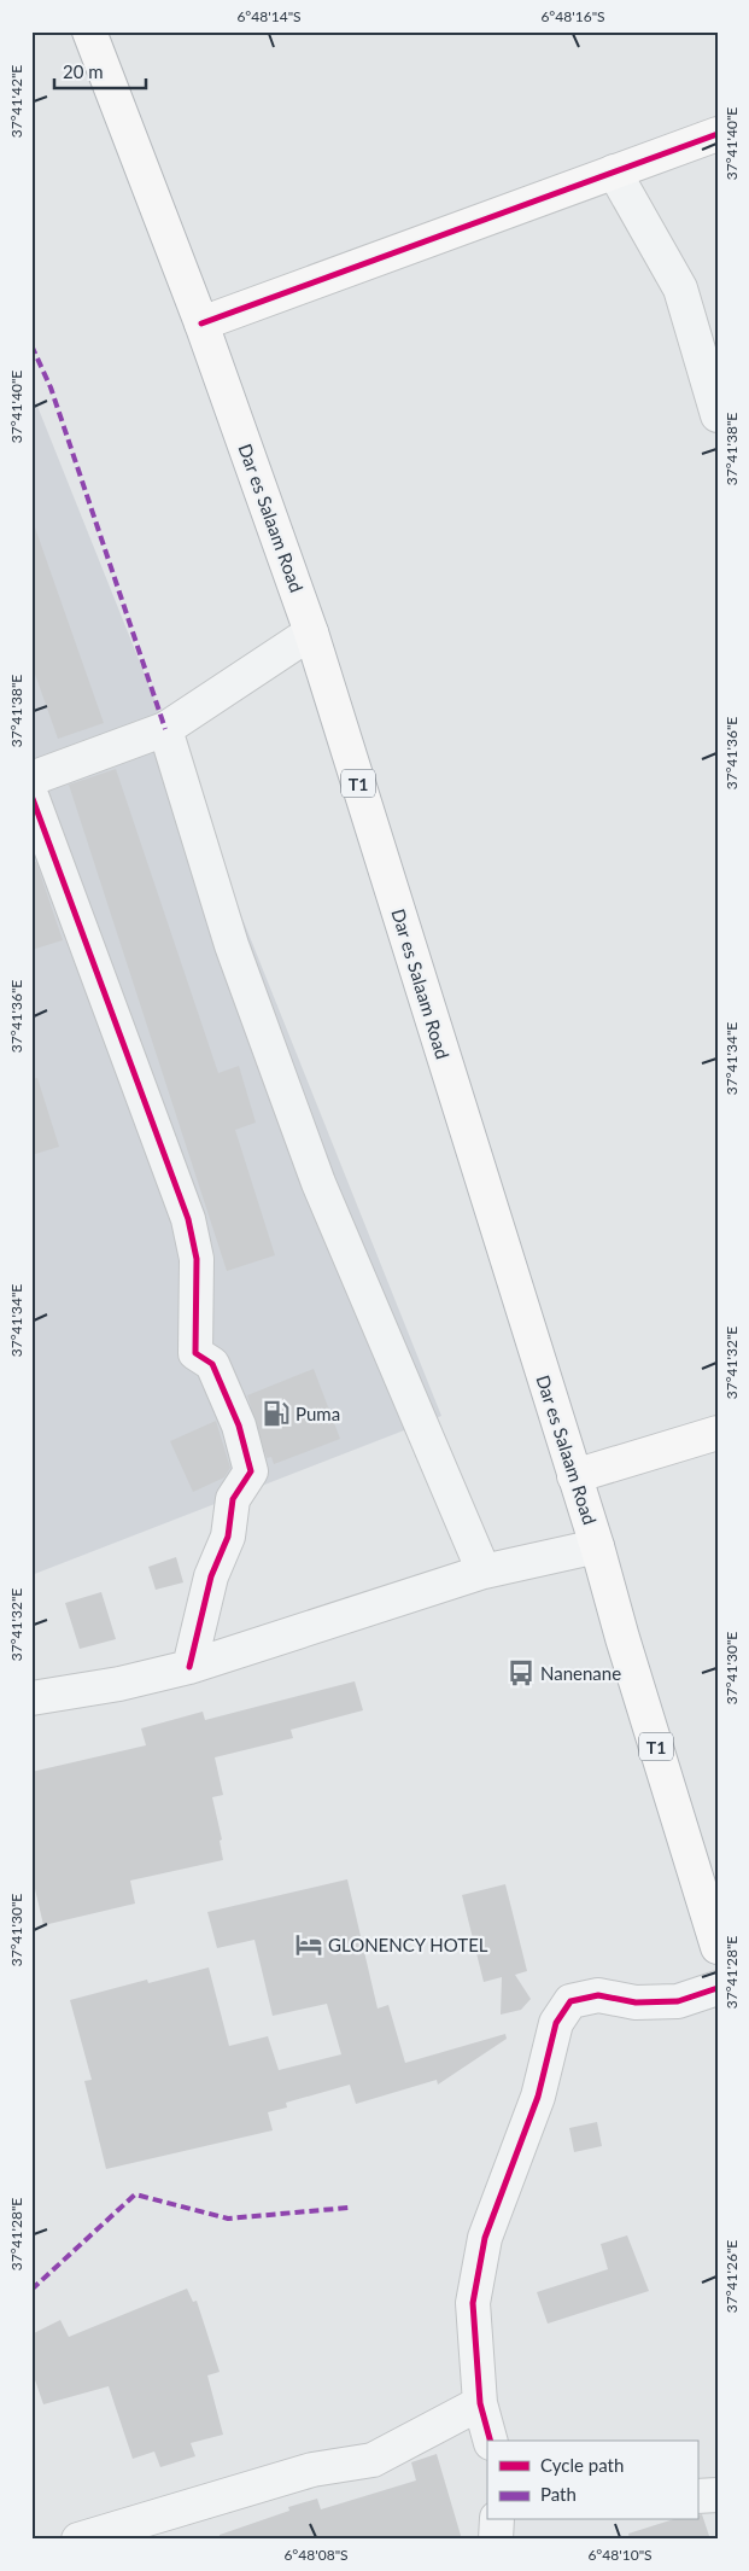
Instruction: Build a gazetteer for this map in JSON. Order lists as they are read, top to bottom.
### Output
{
  "streets": {
    "main road": ["Dar es Salaam Road", "T1"]
  },
  "places": {
    "fuel station": ["Puma"],
    "bus stop": ["Nanenane"],
    "hotel": ["GLONENCY HOTEL"]
  },
  "legend": ["Cycle path", "Path"],
  "scale_bar": "20 m",
  "coordinates": [
    "6°48'14\"S",
    "6°48'16\"S",
    "37°41'42\"E",
    "37°41'40\"E",
    "37°41'38\"E",
    "37°41'36\"E",
    "37°41'34\"E",
    "37°41'32\"E",
    "37°41'30\"E",
    "37°41'28\"E",
    "37°41'26\"E",
    "6°48'08\"S",
    "6°48'10\"S"
  ]
}
